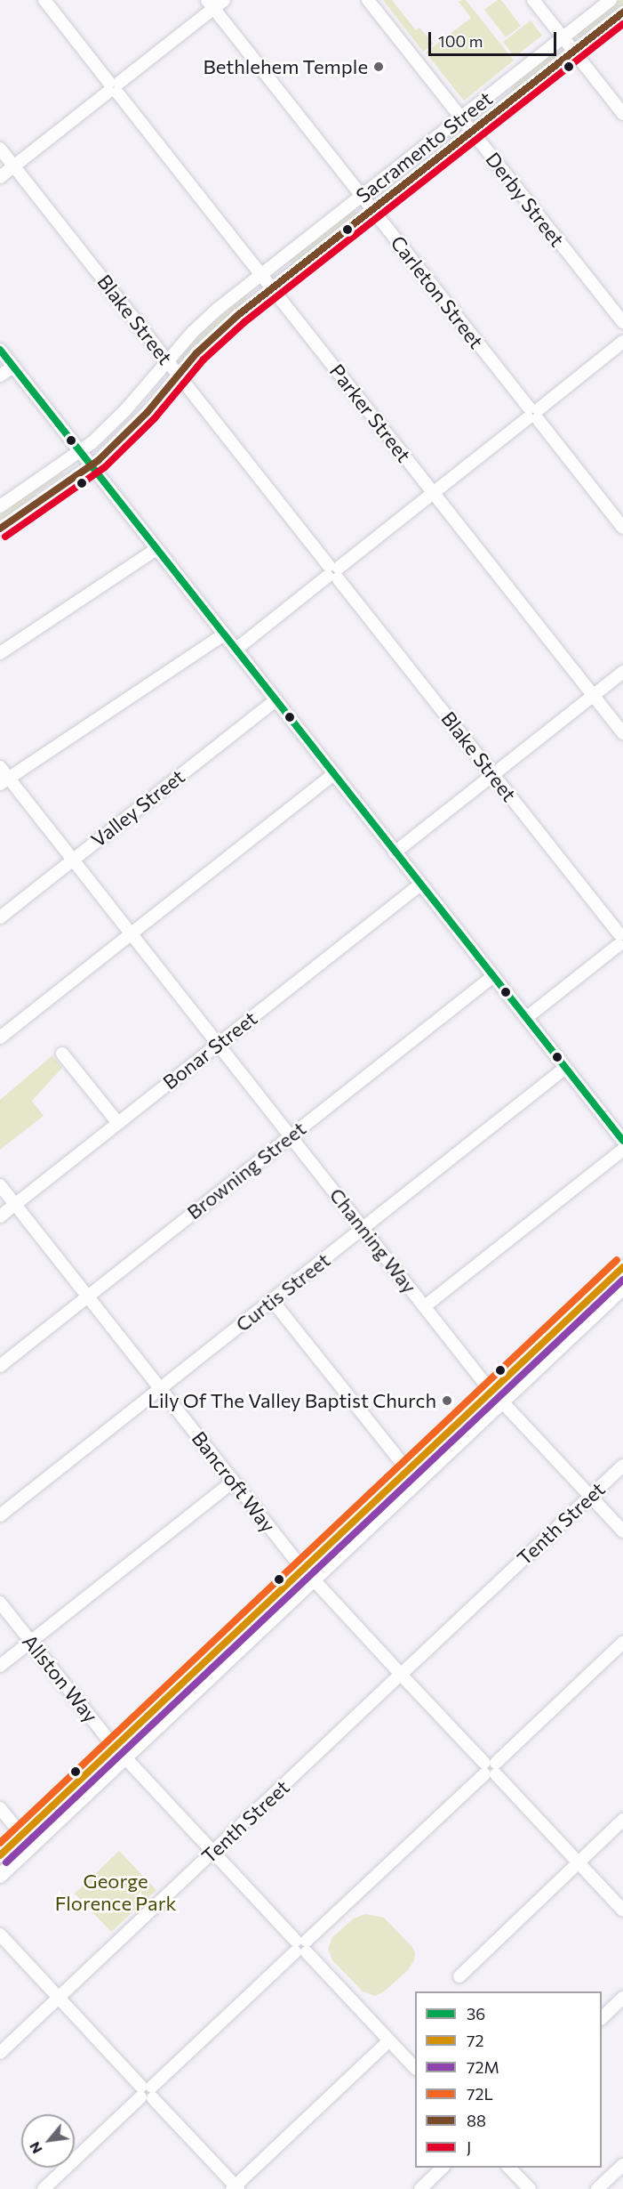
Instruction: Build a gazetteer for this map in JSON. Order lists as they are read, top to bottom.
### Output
{
  "streets": {
    "street": [
      "Sacramento Street",
      "Derby Street",
      "Carleton Street",
      "Blake Street",
      "Parker Street",
      "Valley Street",
      "Bonar Street",
      "Browning Street",
      "Channing Way",
      "Curtis Street",
      "Bancroft Way",
      "Tenth Street",
      "Allston Way"
    ]
  },
  "crossings": [
    ["Sacramento Street", "Derby Street"],
    ["Sacramento Street", "Carleton Street"],
    ["Sacramento Street", "Blake Street"],
    ["Sacramento Street", "Parker Street"],
    ["Valley Street", "Channing Way"],
    ["Bonar Street", "Channing Way"],
    ["Bonar Street", "Bancroft Way"],
    ["Browning Street", "Channing Way"],
    ["Browning Street", "Bancroft Way"],
    ["Channing Way", "Curtis Street"],
    ["Channing Way", "Tenth Street"],
    ["Curtis Street", "Bancroft Way"],
    ["Bancroft Way", "Tenth Street"],
    ["Tenth Street", "Allston Way"]
  ],
  "parks": ["George Florence Park"],
  "places": ["Bethlehem Temple", "Lily Of The Valley Baptist Church"],
  "lines": [
    "transit line 88",
    "transit line J",
    "transit line 36",
    "transit line 72L",
    "transit line 72",
    "transit line 72M"
  ],
  "legend": [
    "36",
    "72",
    "72M",
    "72L",
    "88",
    "J"
  ],
  "scale_bar": "100 m",
  "north": "bottom left"
}
